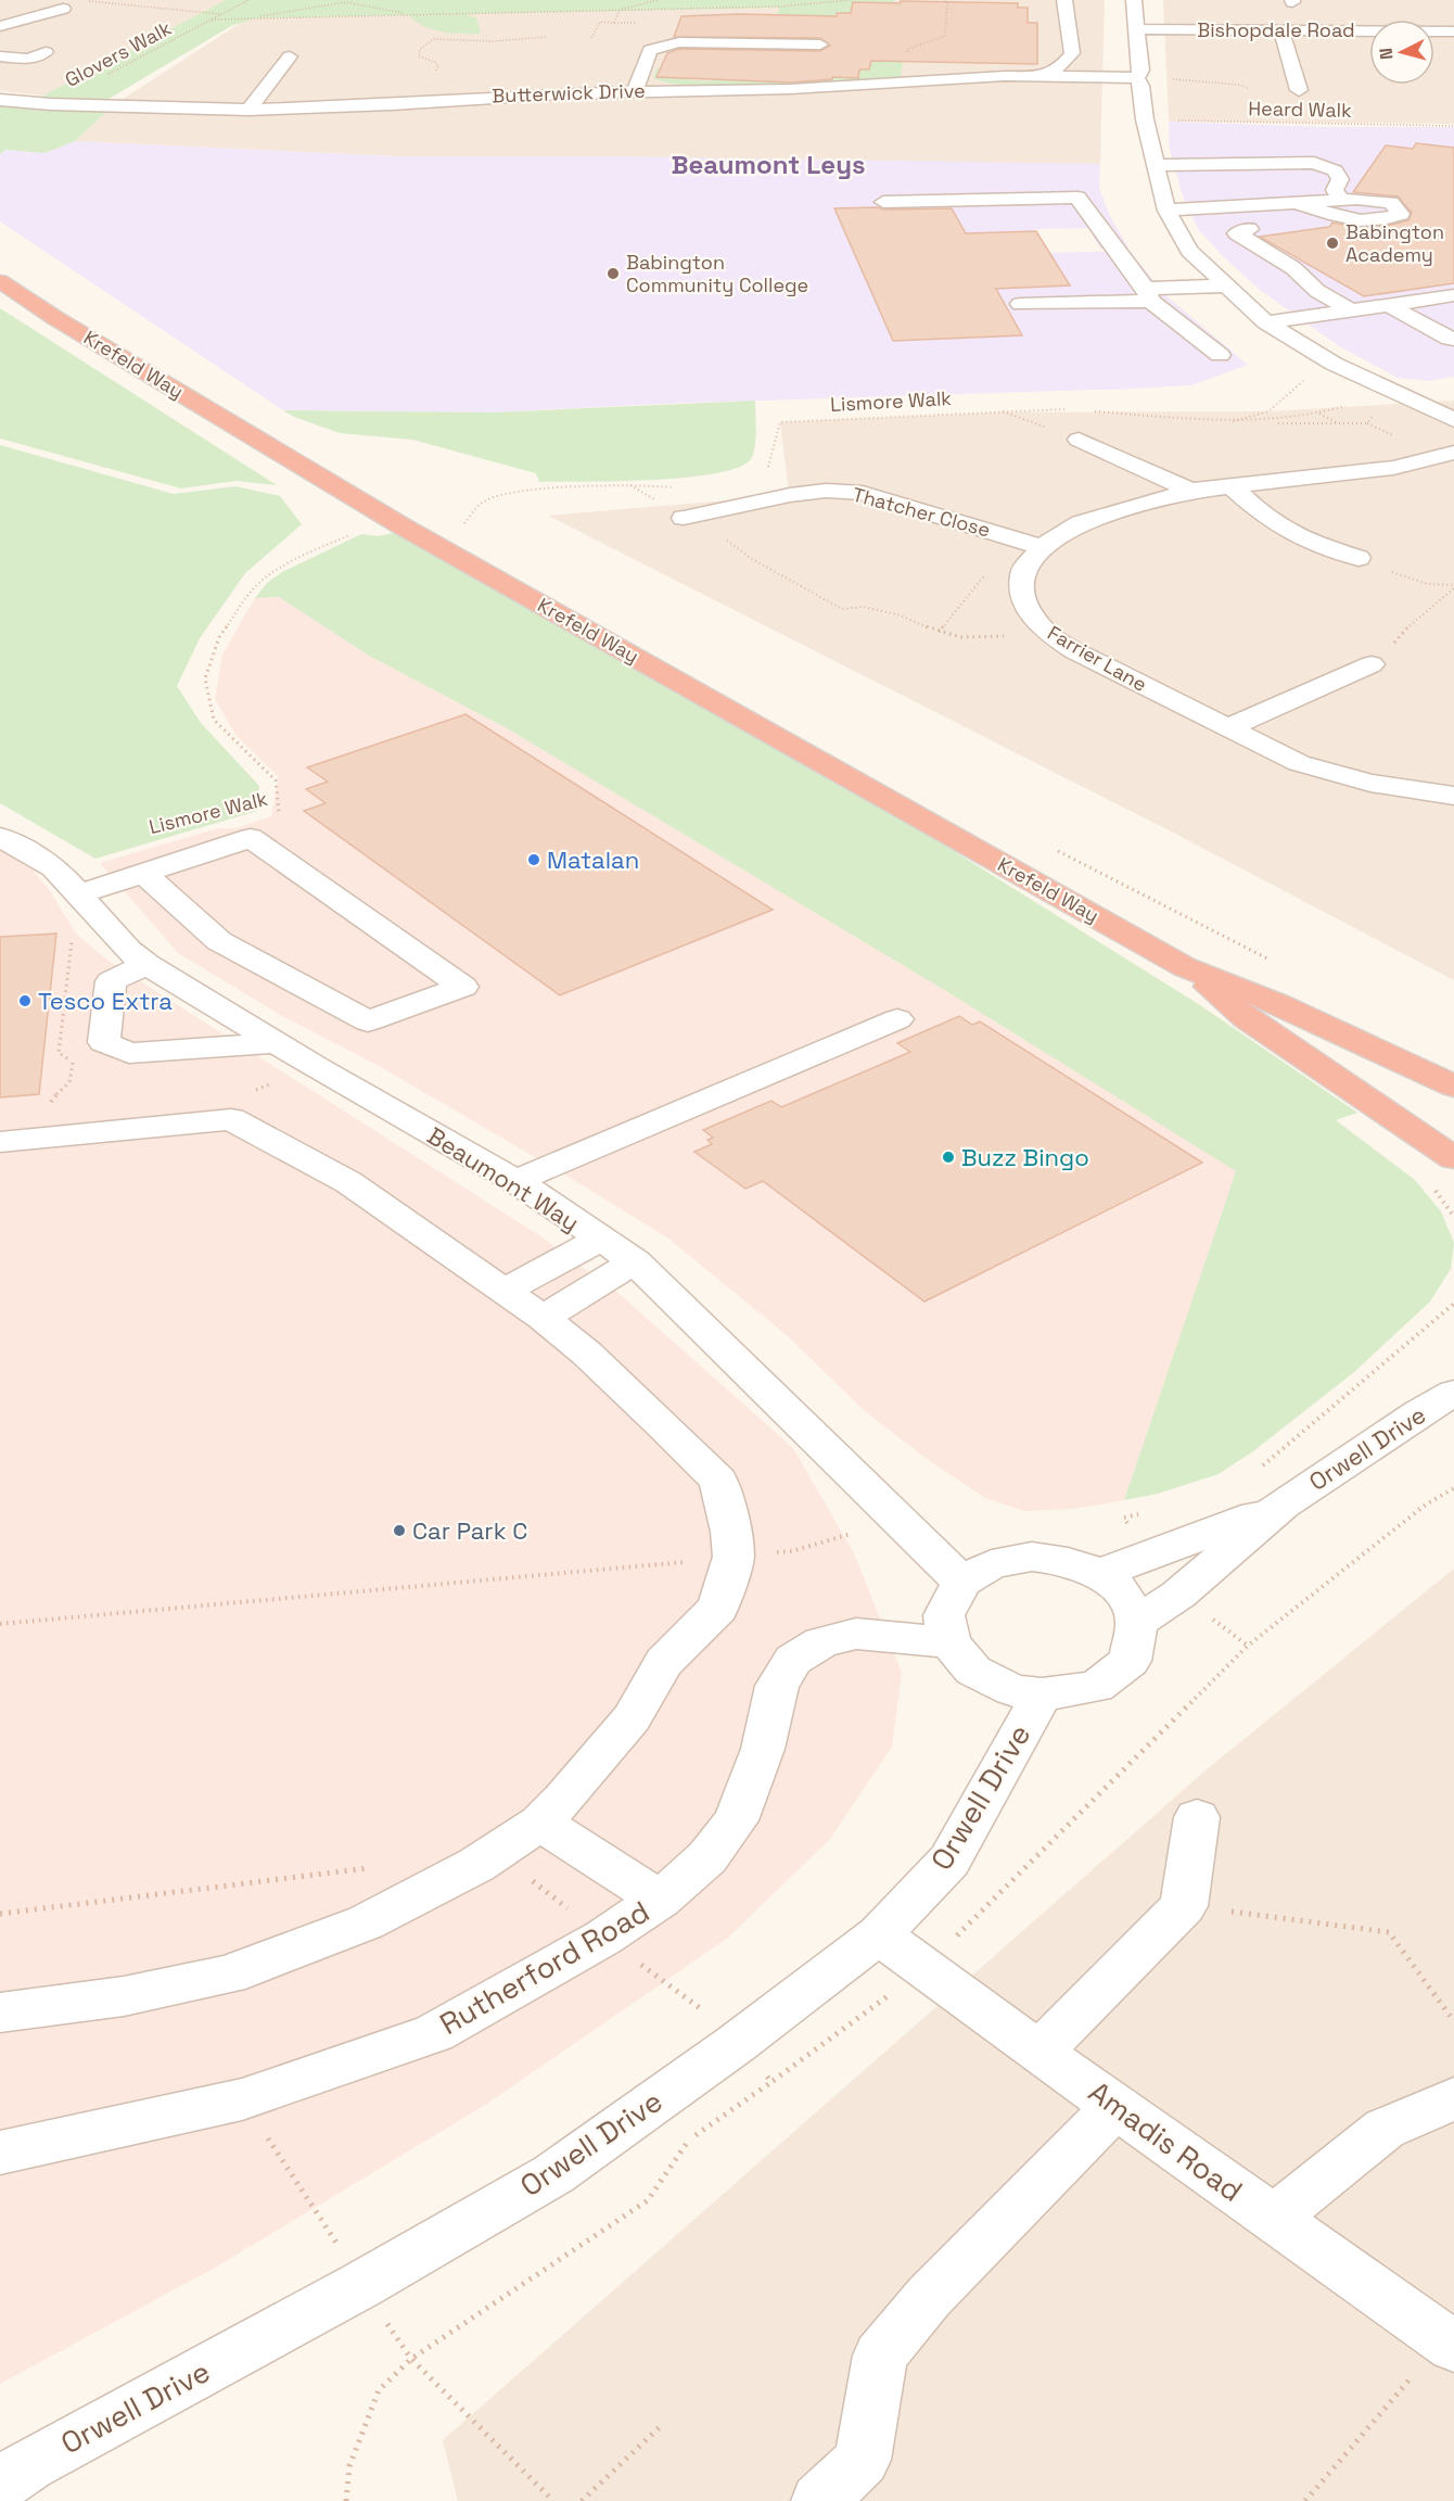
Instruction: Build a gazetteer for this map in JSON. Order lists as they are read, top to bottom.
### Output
{
  "streets": {
    "highway": ["Krefeld Way"],
    "street": [
      "Bishopdale Road",
      "Butterwick Drive",
      "Thatcher Close",
      "Farrier Lane",
      "Beaumont Way",
      "Orwell Drive",
      "Rutherford Road",
      "Amadis Road"
    ],
    "path": ["Glovers Walk", "Heard Walk", "Lismore Walk"]
  },
  "crossings": [
    ["Glovers Walk", "Butterwick Drive"],
    ["Beaumont Way", "Orwell Drive"],
    ["Beaumont Way", "Rutherford Road"],
    ["Orwell Drive", "Rutherford Road"],
    ["Orwell Drive", "Amadis Road"]
  ],
  "districts": ["Beaumont Leys"],
  "places": [
    "Babington Academy",
    "Babington Community College",
    "Matalan",
    "Tesco Extra",
    "Buzz Bingo",
    "Car Park C"
  ],
  "north": "left"
}
